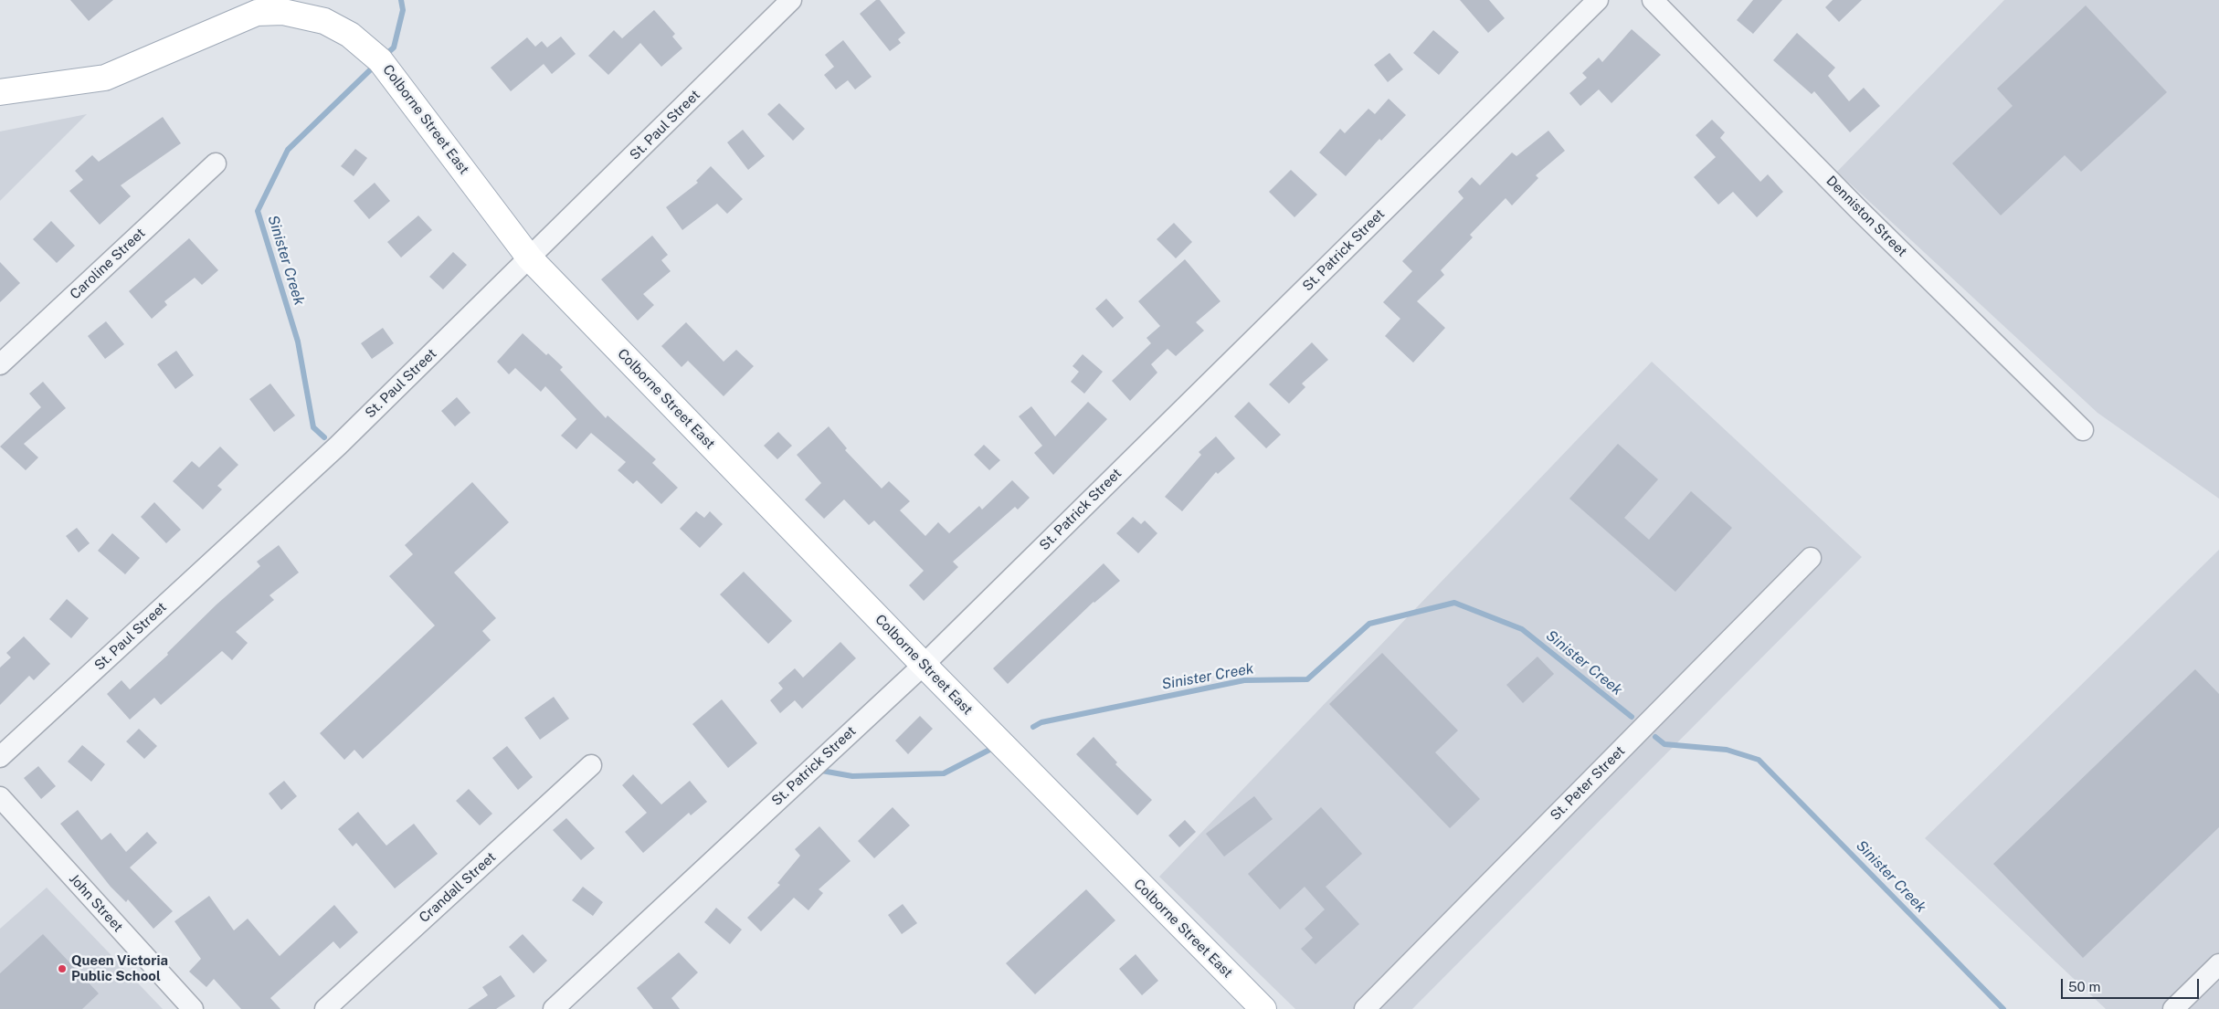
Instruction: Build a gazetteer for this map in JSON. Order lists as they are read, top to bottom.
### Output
{
  "streets": {
    "main road": ["Colborne Street East"],
    "street": [
      "St. Paul Street",
      "Denniston Street",
      "St. Patrick Street",
      "Caroline Street",
      "St. Peter Street",
      "Crandall Street",
      "John Street"
    ]
  },
  "crossings": [
    ["Colborne Street East", "St. Paul Street"],
    ["Colborne Street East", "St. Patrick Street"]
  ],
  "water": ["Sinister Creek"],
  "places": ["Queen Victoria Public School"],
  "scale_bar": "50 m"
}
